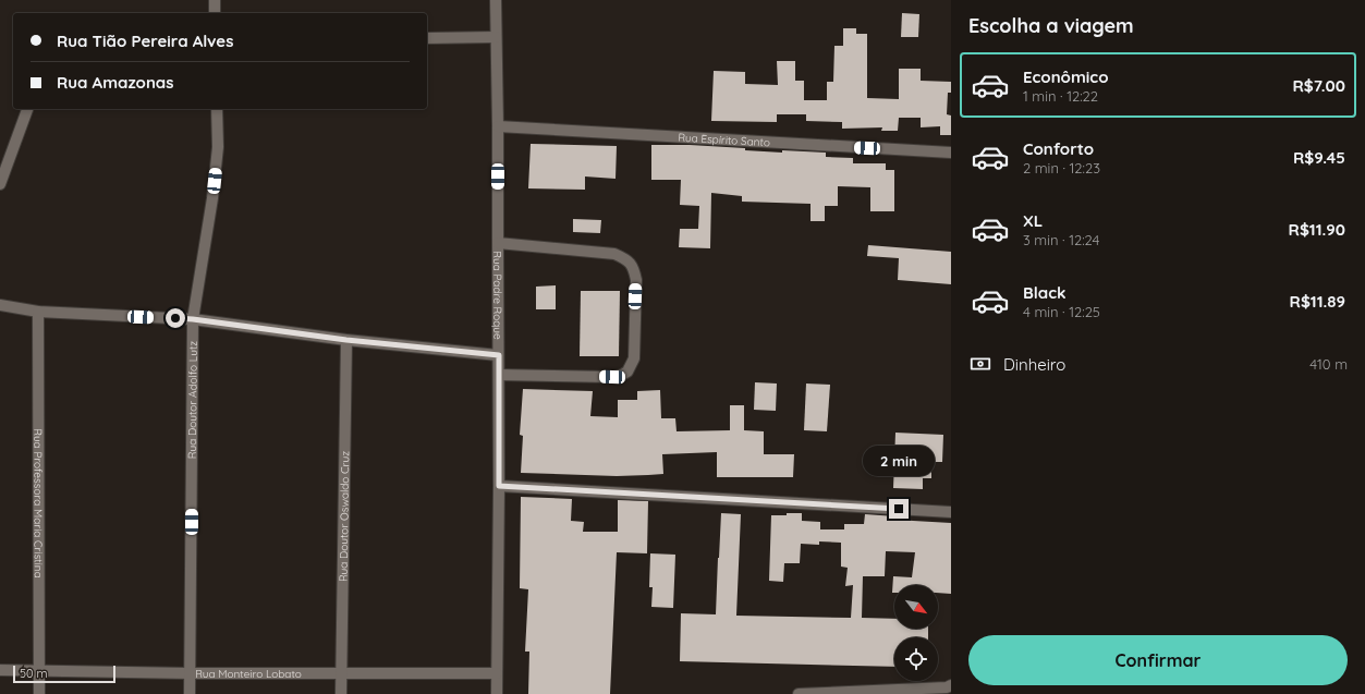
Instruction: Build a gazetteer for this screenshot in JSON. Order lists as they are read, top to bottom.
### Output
{
  "streets": {
    "street": [
      "Rua Espírito Santo",
      "Rua Padre Roque",
      "Rua Doutor Adolfo Lutz",
      "Rua Professora Maria Cristina",
      "Rua Doutor Oswaldo Cruz",
      "Rua Monteiro Lobato"
    ]
  },
  "crossings": [
    ["Rua Espírito Santo", "Rua Padre Roque"],
    ["Rua Padre Roque", "Rua Monteiro Lobato"],
    ["Rua Doutor Adolfo Lutz", "Rua Monteiro Lobato"],
    ["Rua Professora Maria Cristina", "Rua Monteiro Lobato"],
    ["Rua Doutor Oswaldo Cruz", "Rua Monteiro Lobato"]
  ],
  "scale_bar": "50 m",
  "north": "bottom right",
  "page": {
    "heading": "Escolha a viagem",
    "banner": ["Rua Tião Pereira Alves", "Rua Amazonas"],
    "list": [
      {
        "name": "Econômico",
        "note": "1 min · 12:22",
        "value": "R$7.00"
      },
      {
        "name": "Conforto",
        "note": "2 min · 12:23",
        "value": "R$9.45"
      },
      {
        "name": "XL",
        "note": "3 min · 12:24",
        "value": "R$11.90"
      },
      {
        "name": "Black",
        "note": "4 min · 12:25",
        "value": "R$11.89"
      }
    ],
    "pay": ["Dinheiro", "410 m"],
    "bubble": "2 min",
    "buttons": "Confirmar",
    "scale": "50 m"
  }
}
